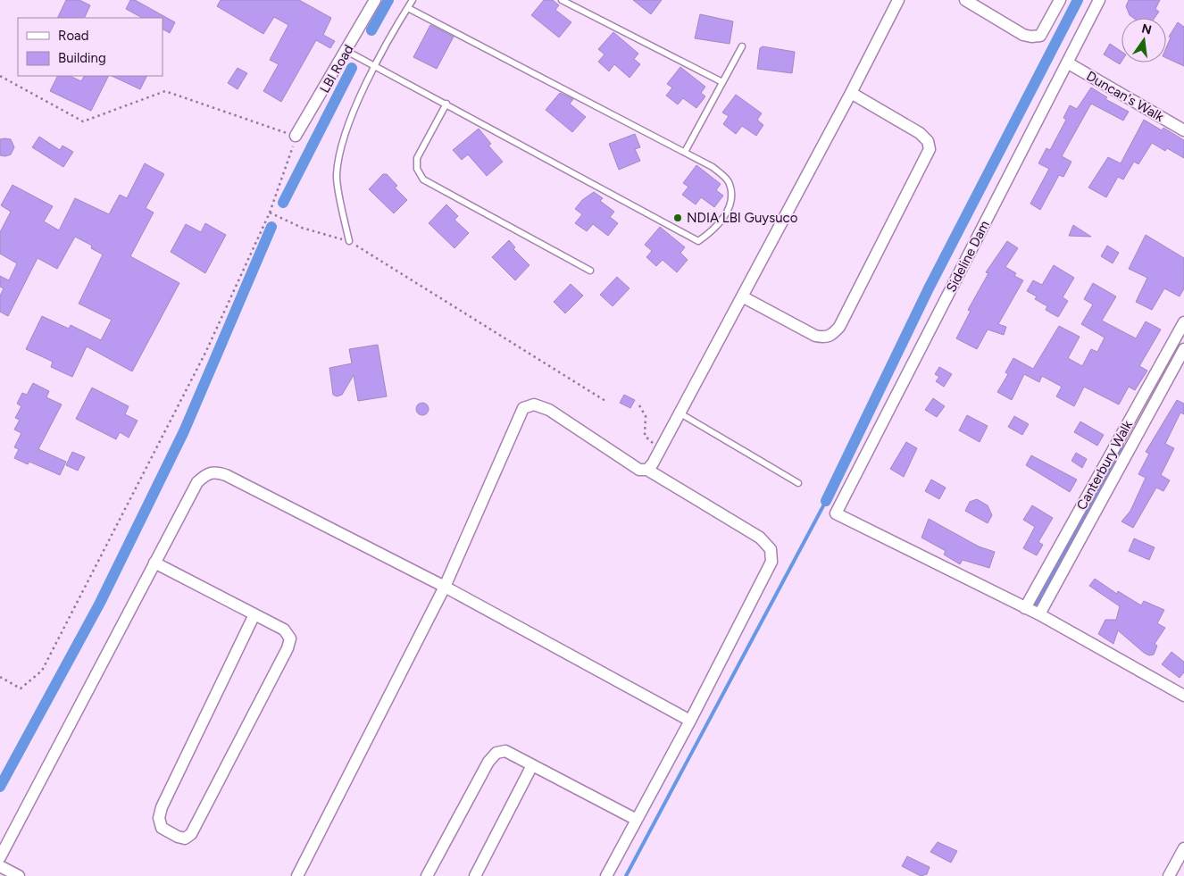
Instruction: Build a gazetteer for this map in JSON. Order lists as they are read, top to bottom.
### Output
{
  "streets": {
    "street": [
      "LBI Road",
      "Duncan's Walk",
      "Sideline Dam",
      "Canterbury Walk"
    ]
  },
  "crossings": [
    ["Duncan's Walk", "Sideline Dam"],
    ["Sideline Dam", "Canterbury Walk"]
  ],
  "places": ["NDIA LBI Guysuco"],
  "legend": ["Road", "Building"],
  "north": "top"
}
